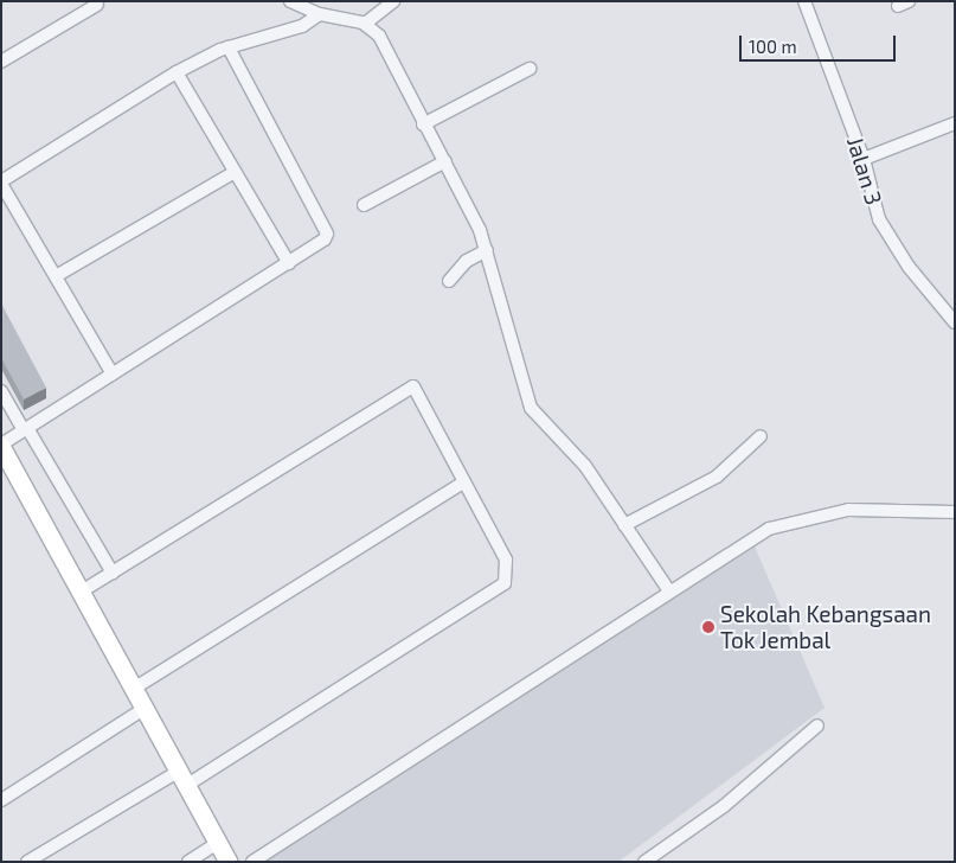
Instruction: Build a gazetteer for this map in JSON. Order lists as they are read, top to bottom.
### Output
{
  "streets": {
    "street": ["Jalan 3"]
  },
  "places": ["Sekolah Kebangsaan Tok Jembal"],
  "scale_bar": "100 m"
}
